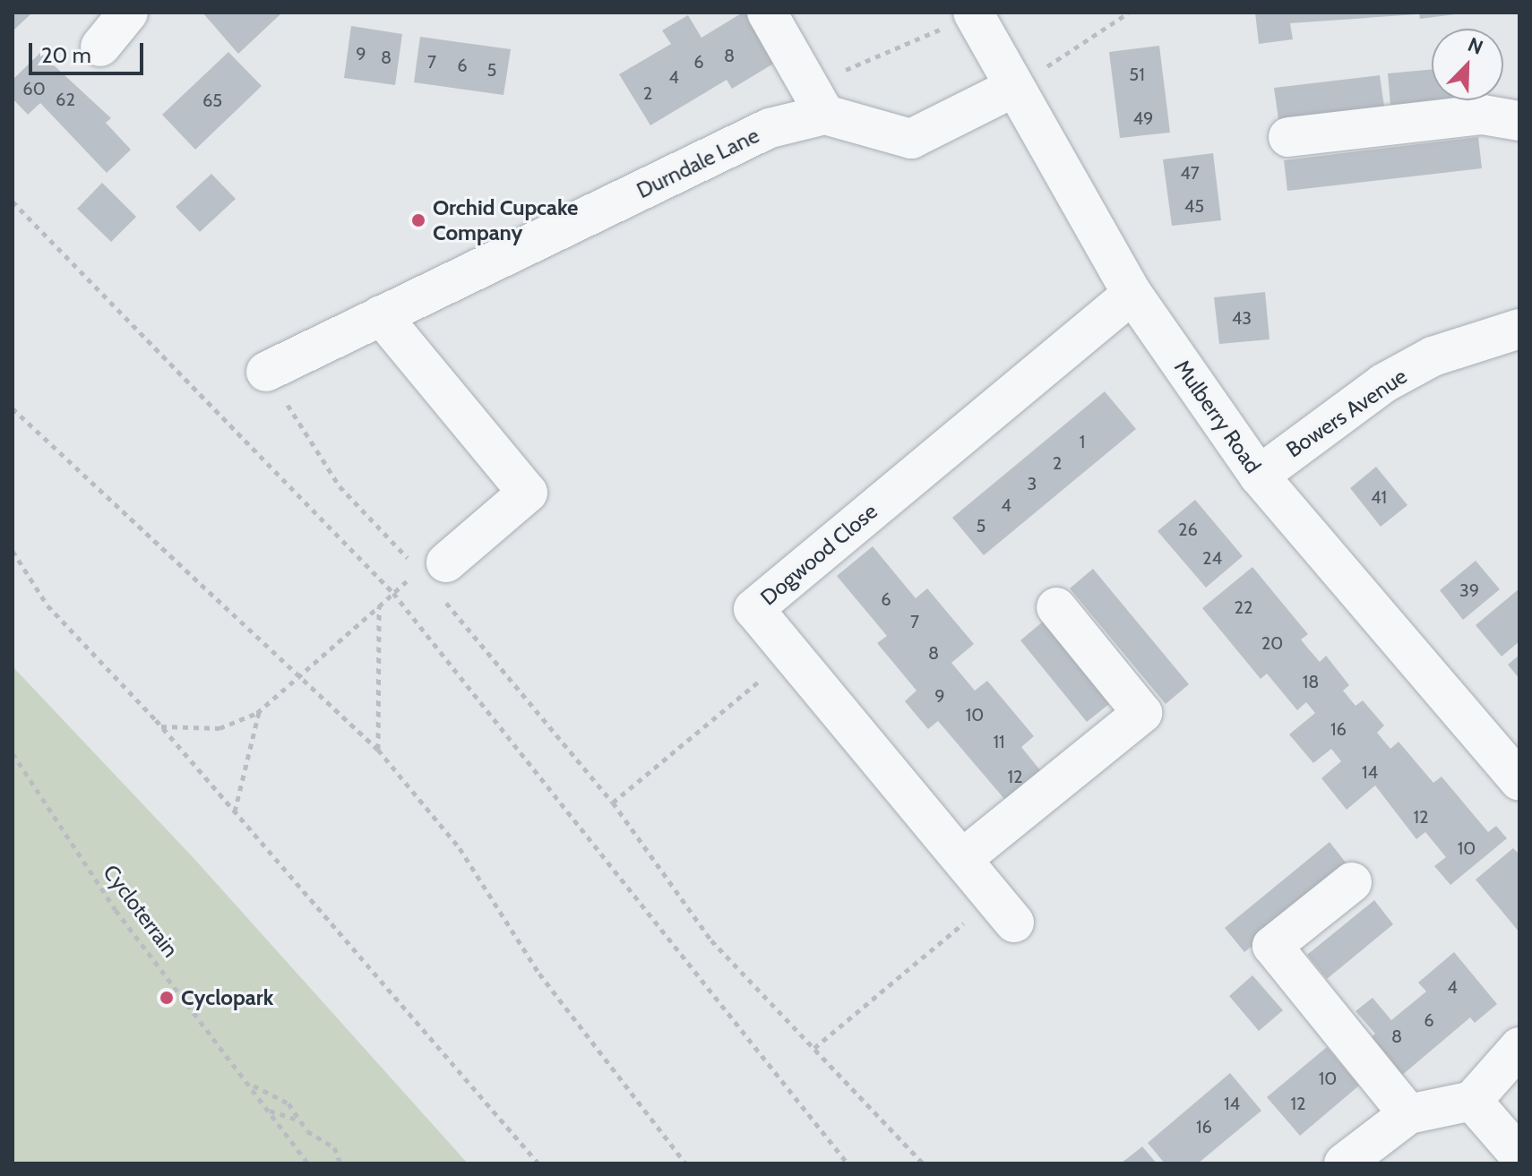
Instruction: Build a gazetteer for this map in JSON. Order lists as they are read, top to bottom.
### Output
{
  "streets": {
    "street": [
      "Durndale Lane",
      "Bowers Avenue",
      "Mulberry Road",
      "Dogwood Close"
    ],
    "path": ["Cycloterrain"]
  },
  "crossings": [
    ["Durndale Lane", "Mulberry Road"],
    ["Bowers Avenue", "Mulberry Road"],
    ["Mulberry Road", "Dogwood Close"]
  ],
  "places": ["Orchid Cupcake Company", "Cyclopark"],
  "house_numbers": [
    "9",
    "8",
    "8",
    "7",
    "6",
    "6",
    "5",
    "51",
    "4",
    "60",
    "2",
    "62",
    "65",
    "49",
    "47",
    "45",
    "43",
    "1",
    "2",
    "3",
    "41",
    "4",
    "5",
    "26",
    "24",
    "39",
    "6",
    "22",
    "7",
    "20",
    "8",
    "18",
    "9",
    "10",
    "16",
    "11",
    "14",
    "12",
    "12",
    "10",
    "4",
    "6",
    "8",
    "10",
    "14",
    "12",
    "16"
  ],
  "scale_bar": "20 m",
  "north": "top right"
}
